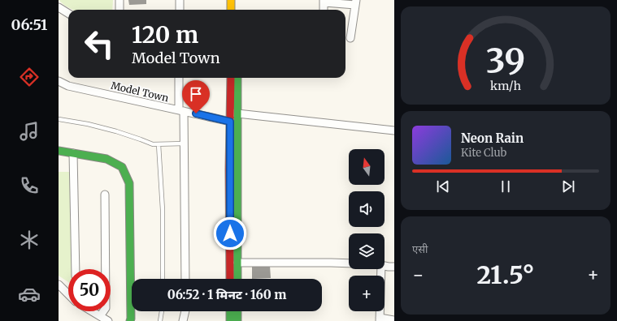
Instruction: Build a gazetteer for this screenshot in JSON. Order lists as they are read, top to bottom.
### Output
{
  "streets": {
    "street": ["Model Town"]
  },
  "north": "top",
  "page": {
    "tabs": "06:51",
    "turn": ["120 m", "Model Town"],
    "song": ["Neon Rain", "Kite Club"],
    "map_buttons": "+",
    "tile": "एसी",
    "heat": ["−", "21.5°", "+"],
    "limit": "50",
    "trip": "06:52 · 1 मिनट · 160 m",
    "gauge": ["39", "km/h"]
  }
}
